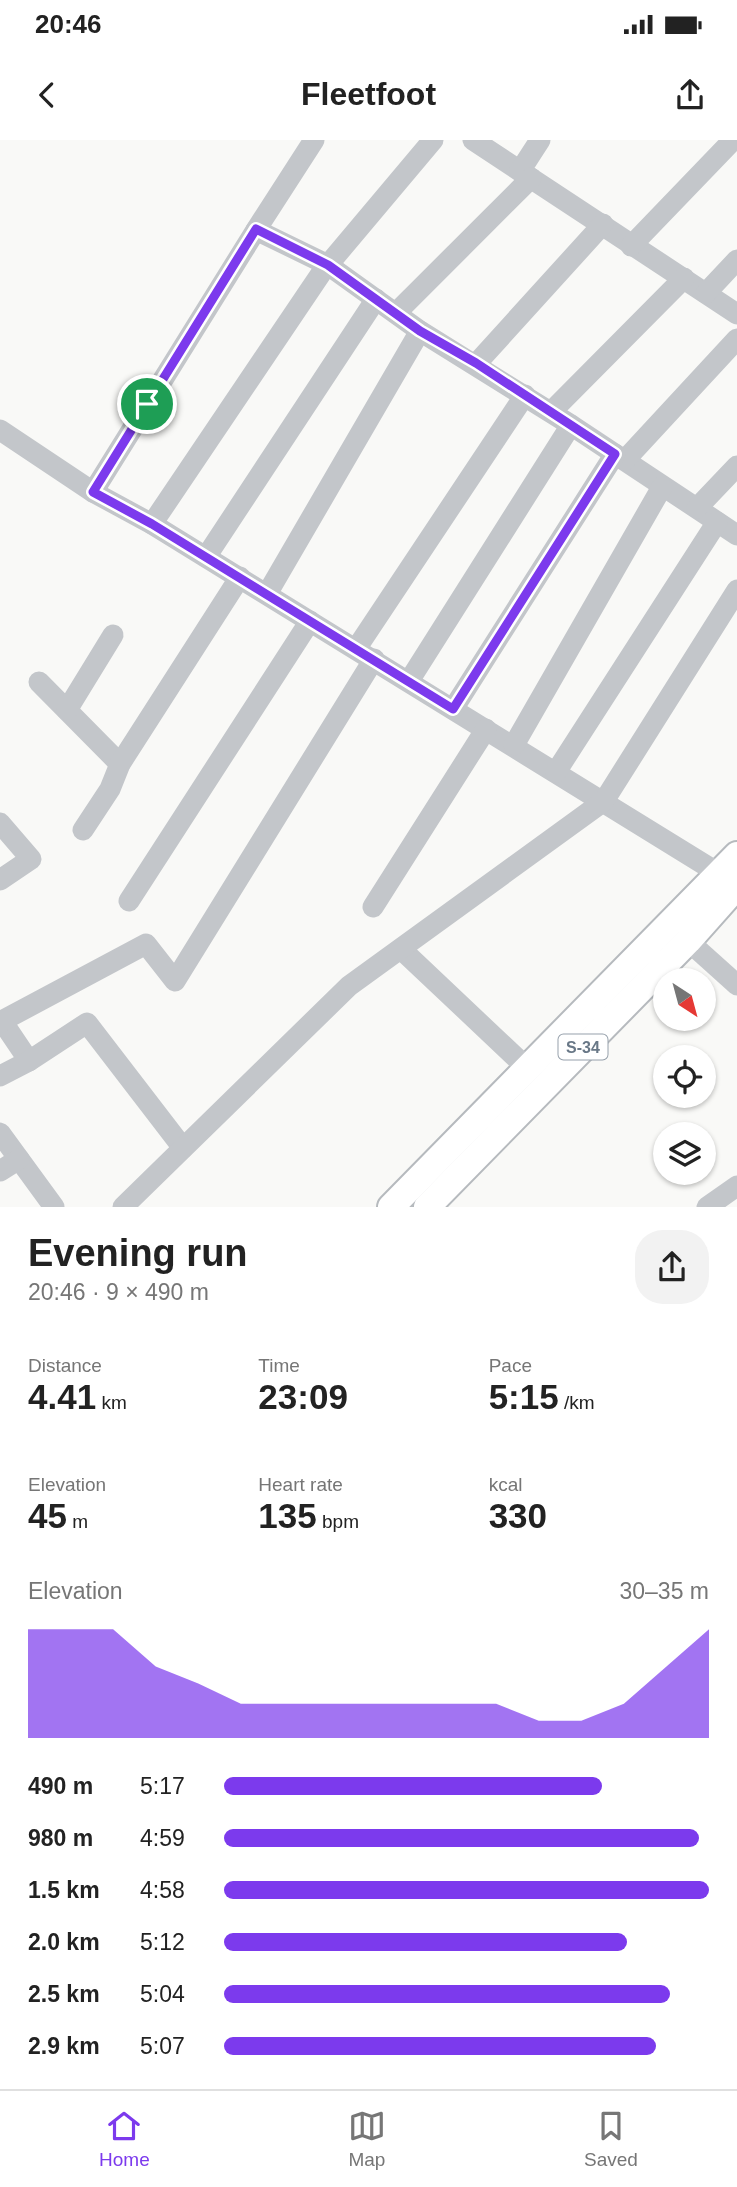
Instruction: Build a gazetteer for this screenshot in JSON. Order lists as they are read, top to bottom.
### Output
{
  "streets": {
    "main road": ["S-34"]
  },
  "north": "bottom right",
  "page": {
    "status": "20:46",
    "header": "Fleetfoot",
    "heading": ["Evening run", "20:46 · 9 × 490 m"],
    "stats": [
      ["Distance", "4.41 km"],
      ["Time", "23:09"],
      ["Pace", "5:15 /km"],
      ["Elevation", "45 m"],
      ["Heart rate", "135 bpm"],
      ["kcal", "330"]
    ],
    "chart": ["Elevation", "30–35 m"],
    "list": [
      {
        "name": "490 m",
        "note": "5:17"
      },
      {
        "name": "980 m",
        "note": "4:59"
      },
      {
        "name": "1.5 km",
        "note": "4:58"
      },
      {
        "name": "2.0 km",
        "note": "5:12"
      },
      {
        "name": "2.5 km",
        "note": "5:04"
      },
      {
        "name": "2.9 km",
        "note": "5:07"
      }
    ],
    "tabs": ["Home", "Map", "Saved"]
  }
}
